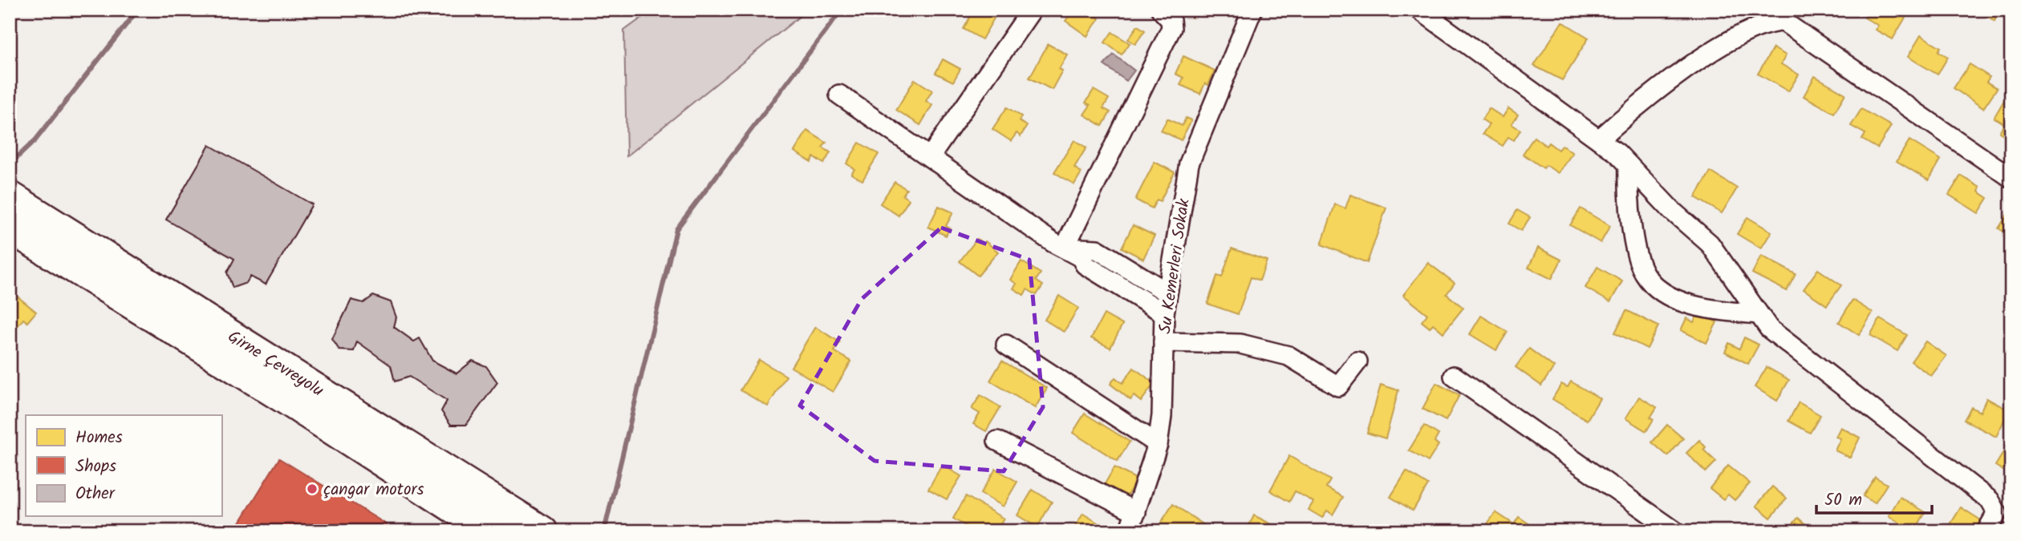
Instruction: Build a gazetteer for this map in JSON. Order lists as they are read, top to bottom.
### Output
{
  "streets": {
    "highway": ["Girne Çevreyolu"],
    "street": ["Su Kemerleri Sokak"]
  },
  "places": ["çangar motors"],
  "legend": ["Homes", "Shops", "Other"],
  "scale_bar": "50 m"
}
